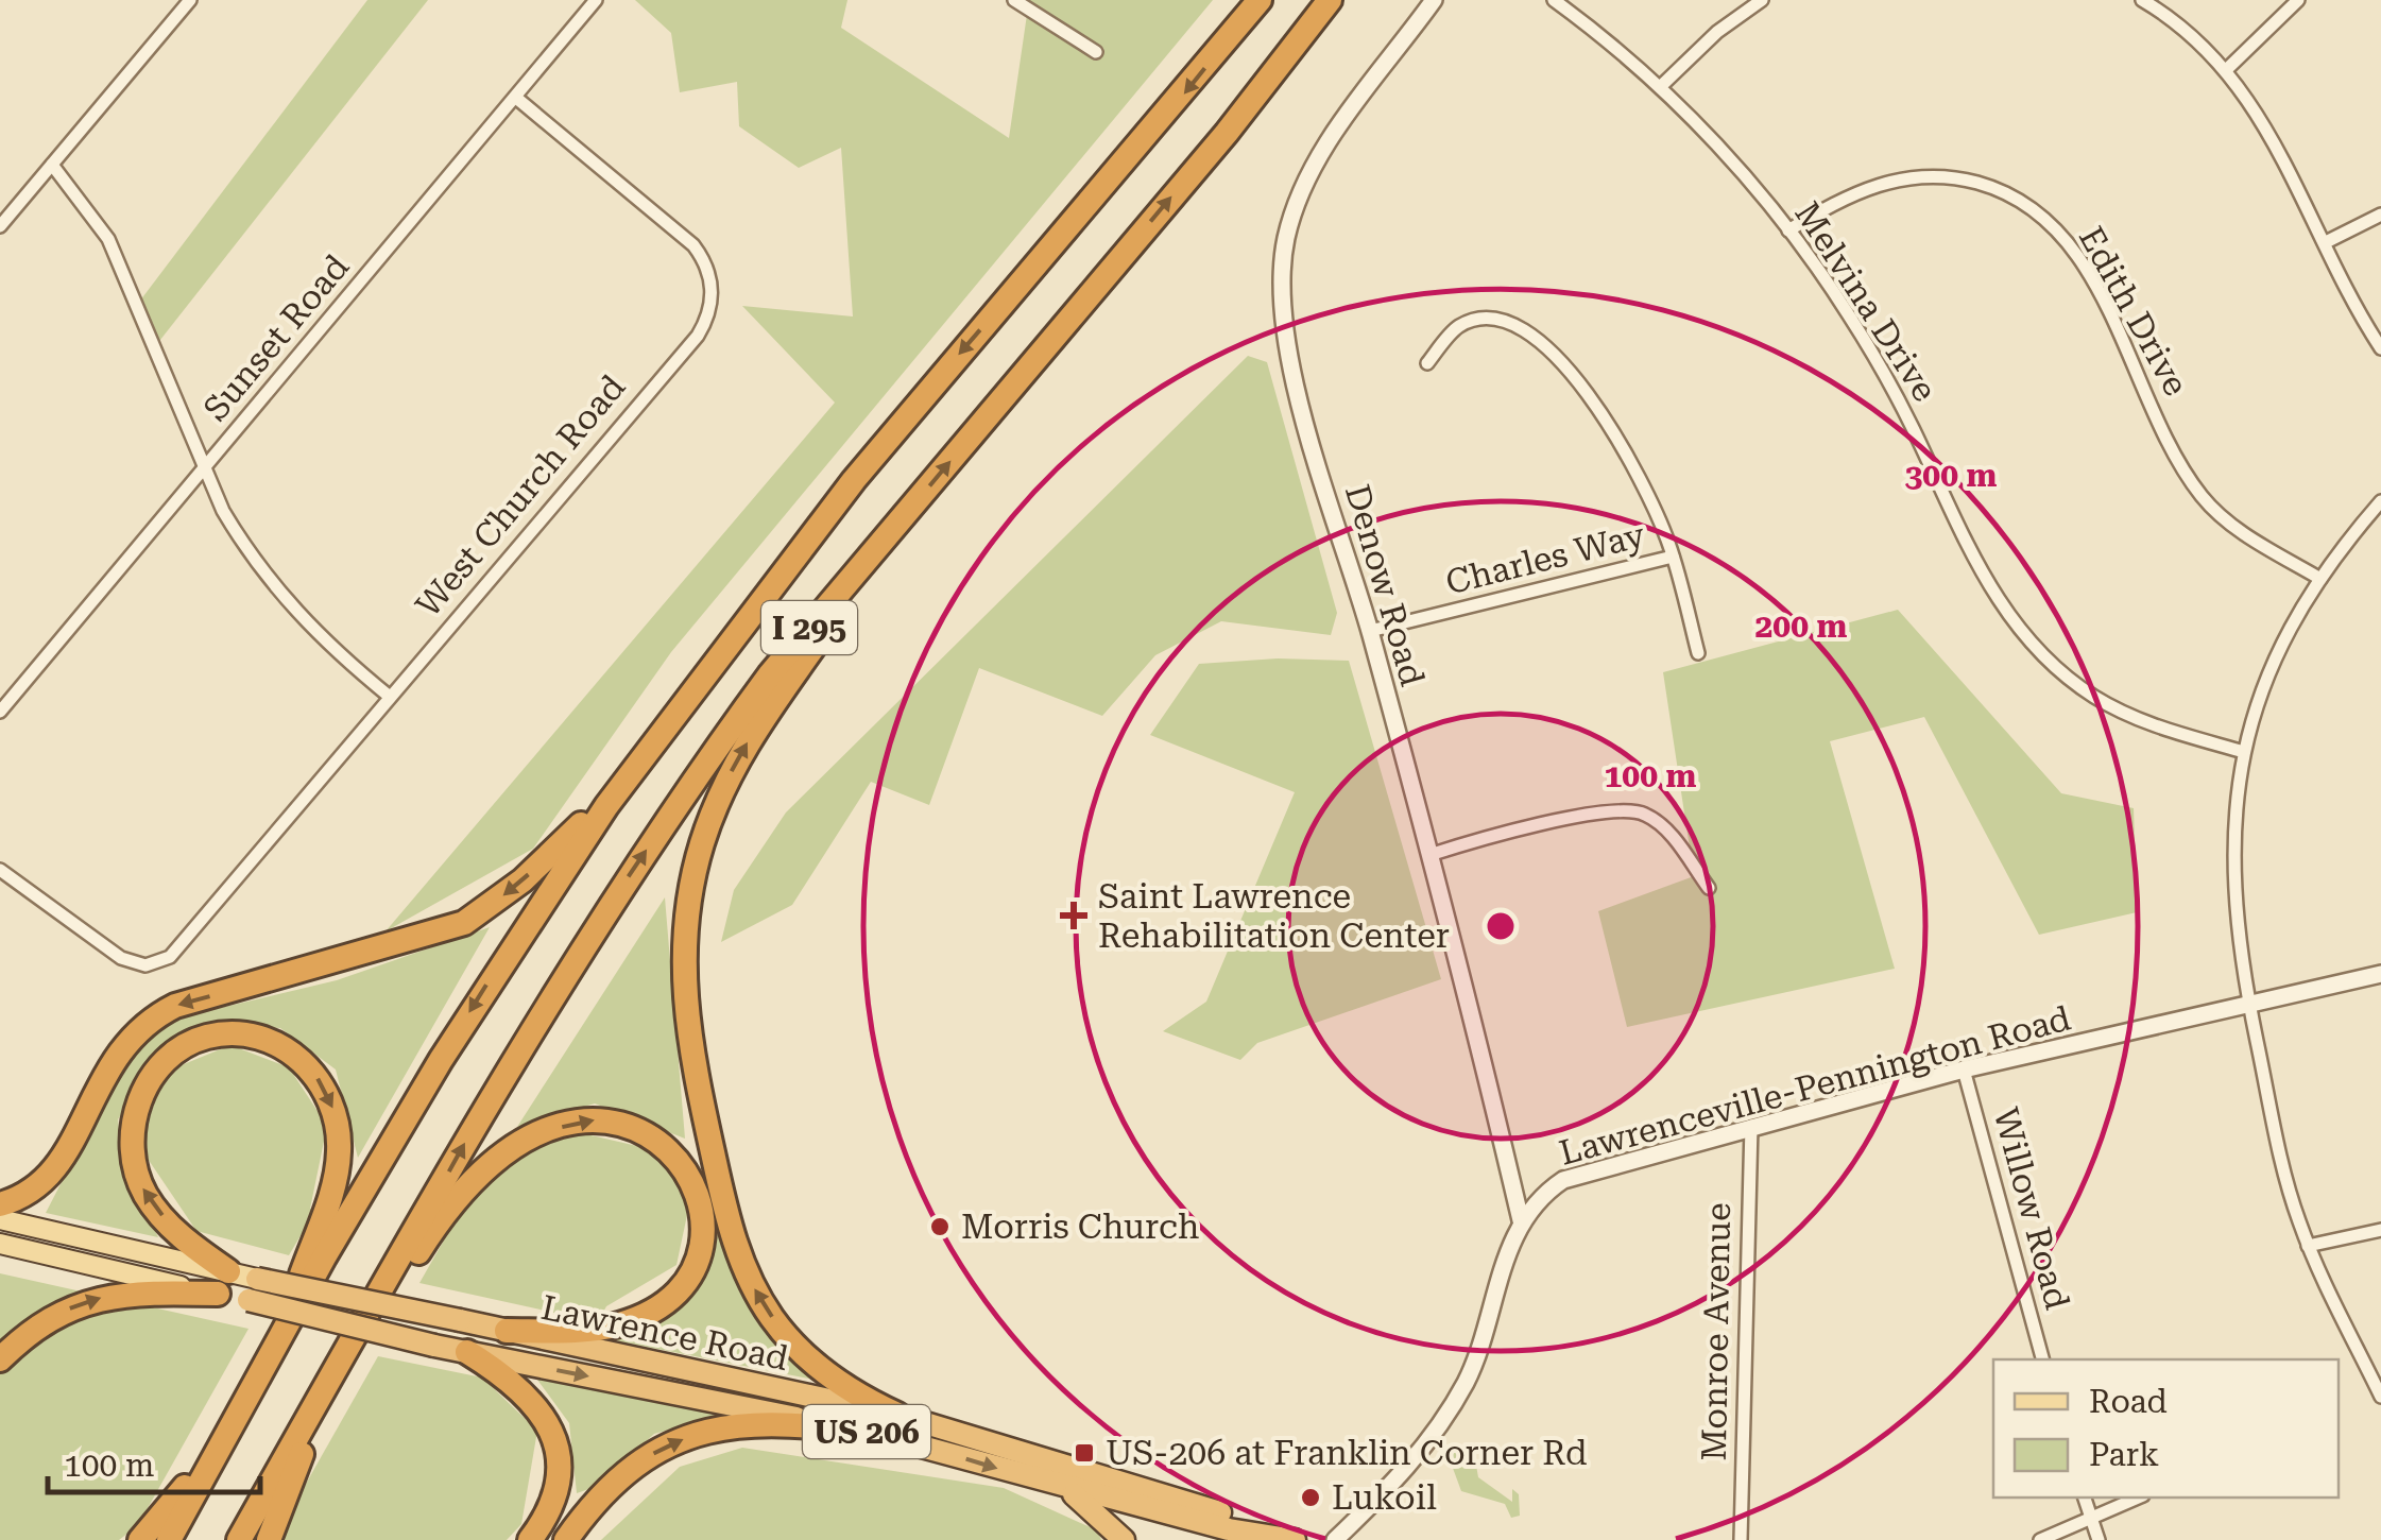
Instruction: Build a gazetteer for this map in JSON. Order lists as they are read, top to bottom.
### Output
{
  "streets": {
    "highway": ["I 295", "Lawrence Road", "US 206"],
    "street": [
      "Melvina Drive",
      "Edith Drive",
      "Sunset Road",
      "West Church Road",
      "Charles Way",
      "Denow Road",
      "Lawrenceville-Pennington Road",
      "Willow Road",
      "Monroe Avenue"
    ]
  },
  "crossings": [
    ["Melvina Drive", "Edith Drive"],
    ["Sunset Road", "West Church Road"],
    ["Charles Way", "Denow Road"],
    ["Denow Road", "Lawrenceville-Pennington Road"],
    ["Lawrenceville-Pennington Road", "Willow Road"],
    ["Lawrenceville-Pennington Road", "Monroe Avenue"]
  ],
  "places": {
    "health": ["Saint Lawrence Rehabilitation Center"],
    "other": ["Morris Church", "Lukoil"],
    "transit": ["US-206 at Franklin Corner Rd"]
  },
  "legend": ["Road", "Park"],
  "scale_bar": "100 m",
  "rings": ["300 m", "200 m", "100 m"]
}
